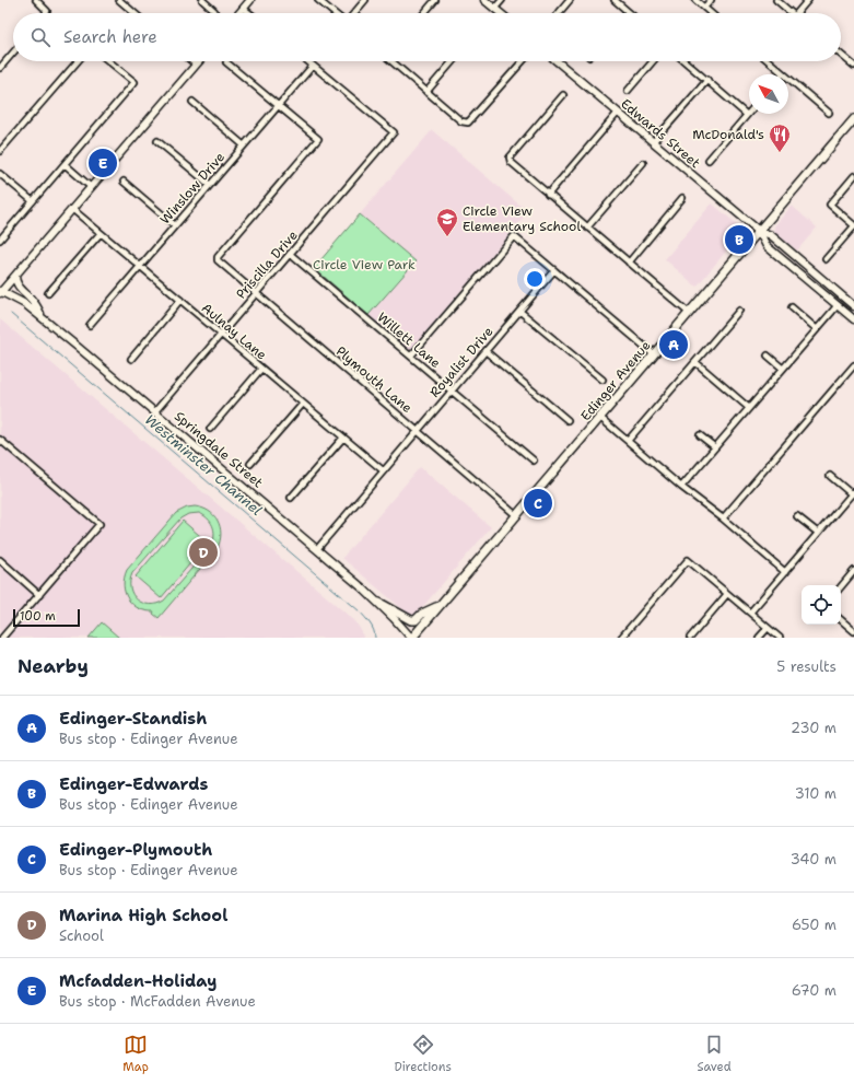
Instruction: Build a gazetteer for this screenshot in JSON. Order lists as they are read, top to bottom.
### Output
{
  "streets": {
    "main road": ["Edwards Street", "Edinger Avenue", "Springdale Street"],
    "street": [
      "Winslow Drive",
      "Priscilla Drive",
      "Aulnay Lane",
      "Willett Lane",
      "Royalist Drive",
      "Plymouth Lane"
    ]
  },
  "crossings": [
    ["Edwards Street", "Edinger Avenue"],
    ["Winslow Drive", "Priscilla Drive"],
    ["Winslow Drive", "Aulnay Lane"],
    ["Winslow Drive", "Plymouth Lane"],
    ["Priscilla Drive", "Aulnay Lane"],
    ["Priscilla Drive", "Willett Lane"],
    ["Priscilla Drive", "Plymouth Lane"],
    ["Priscilla Drive", "Springdale Street"],
    ["Aulnay Lane", "Royalist Drive"],
    ["Willett Lane", "Royalist Drive"],
    ["Royalist Drive", "Plymouth Lane"],
    ["Royalist Drive", "Springdale Street"],
    ["Plymouth Lane", "Edinger Avenue"],
    ["Edinger Avenue", "Springdale Street"]
  ],
  "water": ["Westminster Channel"],
  "parks": ["Circle View Park"],
  "places": {
    "restaurant": ["McDonald's"],
    "school or university": ["Circle View Elementary School"]
  },
  "scale_bar": "100 m",
  "north": "top left",
  "page": {
    "search": "Search here",
    "pins": [
      "E",
      "B",
      "A",
      "C",
      "D"
    ],
    "scale": "100 m",
    "heading": ["Nearby", "5 results"],
    "list": [
      {
        "mark": "A",
        "name": "Edinger-Standish",
        "note": "Bus stop · Edinger Avenue",
        "value": "230 m"
      },
      {
        "mark": "B",
        "name": "Edinger-Edwards",
        "note": "Bus stop · Edinger Avenue",
        "value": "310 m"
      },
      {
        "mark": "C",
        "name": "Edinger-Plymouth",
        "note": "Bus stop · Edinger Avenue",
        "value": "340 m"
      },
      {
        "mark": "D",
        "name": "Marina High School",
        "note": "School",
        "value": "650 m"
      },
      {
        "mark": "E",
        "name": "Mcfadden-Holiday",
        "note": "Bus stop · McFadden Avenue",
        "value": "670 m"
      }
    ],
    "nav": ["Map", "Directions", "Saved"]
  }
}
